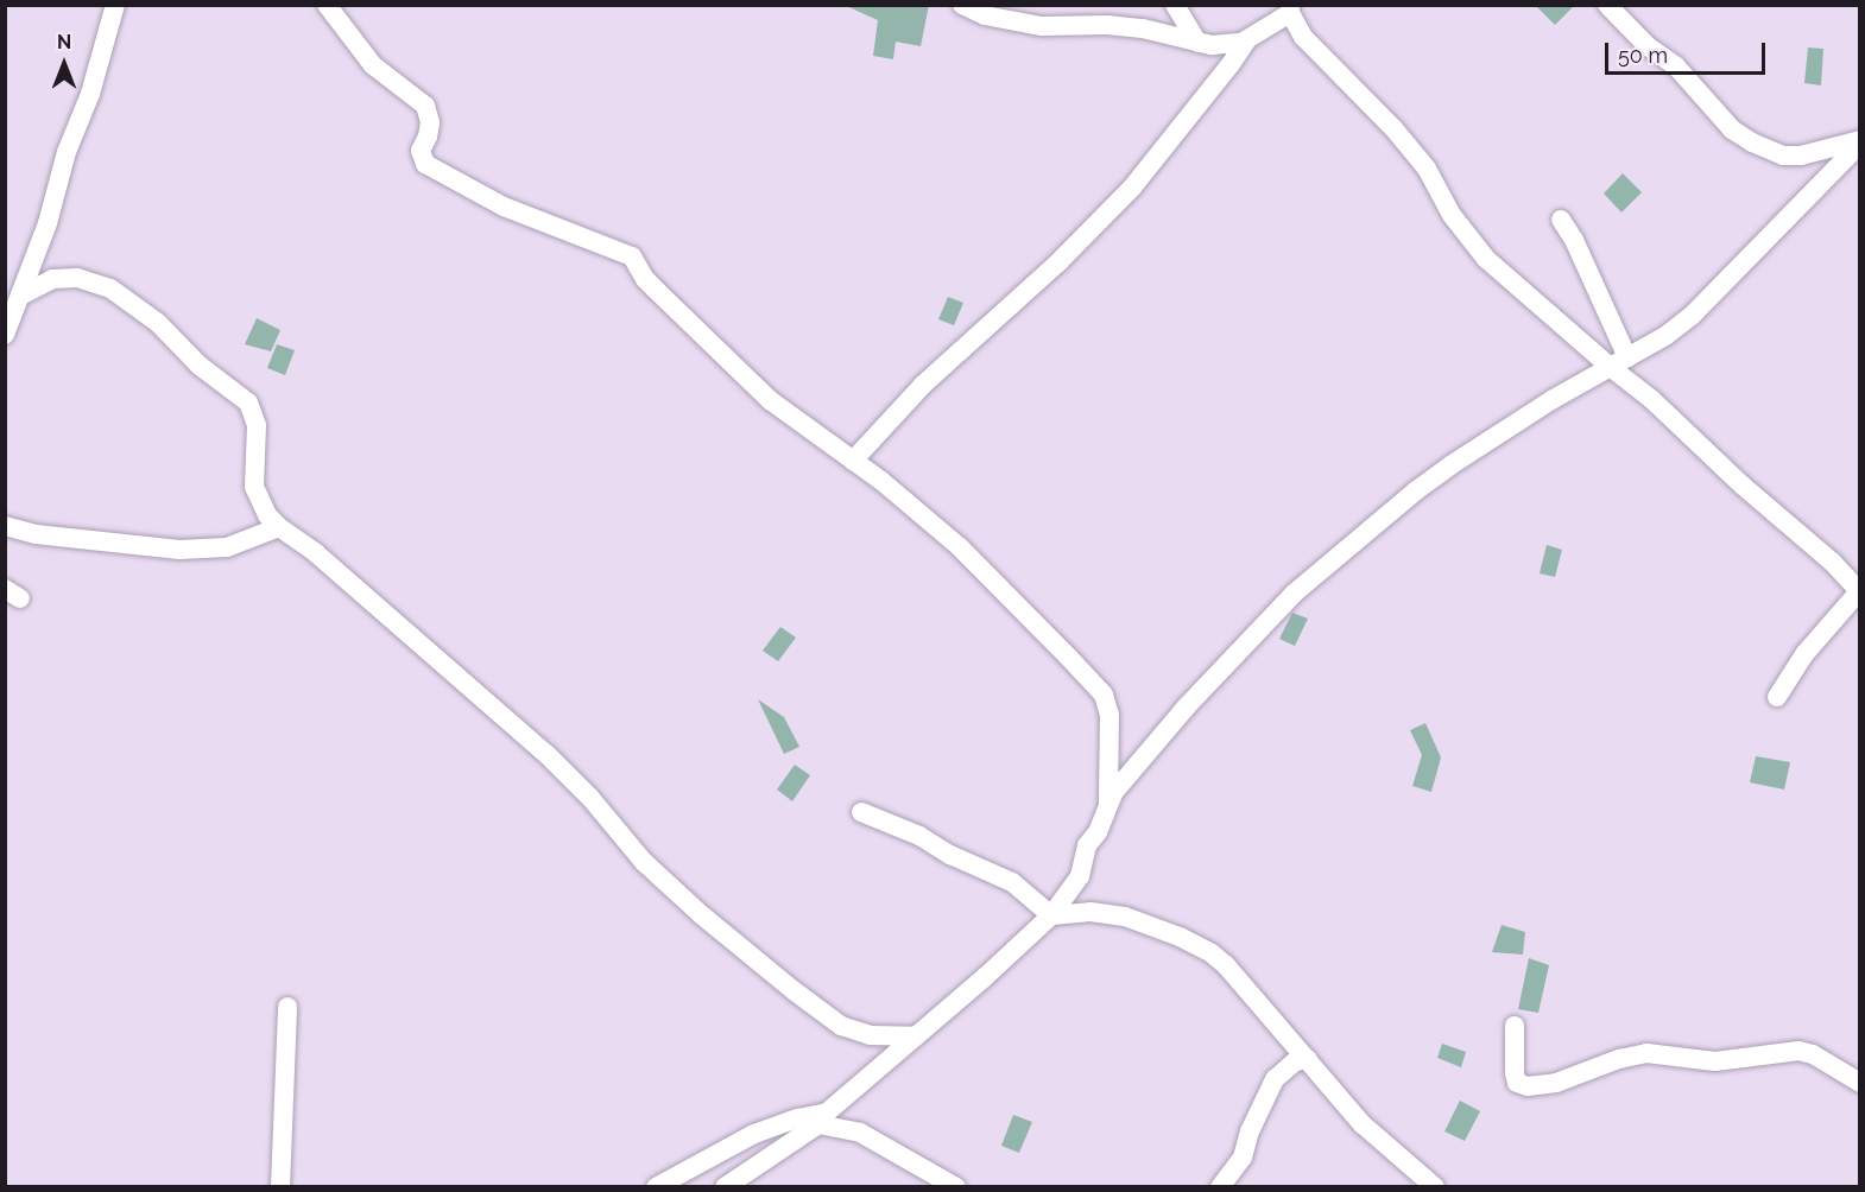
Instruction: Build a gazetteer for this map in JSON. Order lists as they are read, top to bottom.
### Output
{
  "scale_bar": "50 m",
  "north": "top"
}
